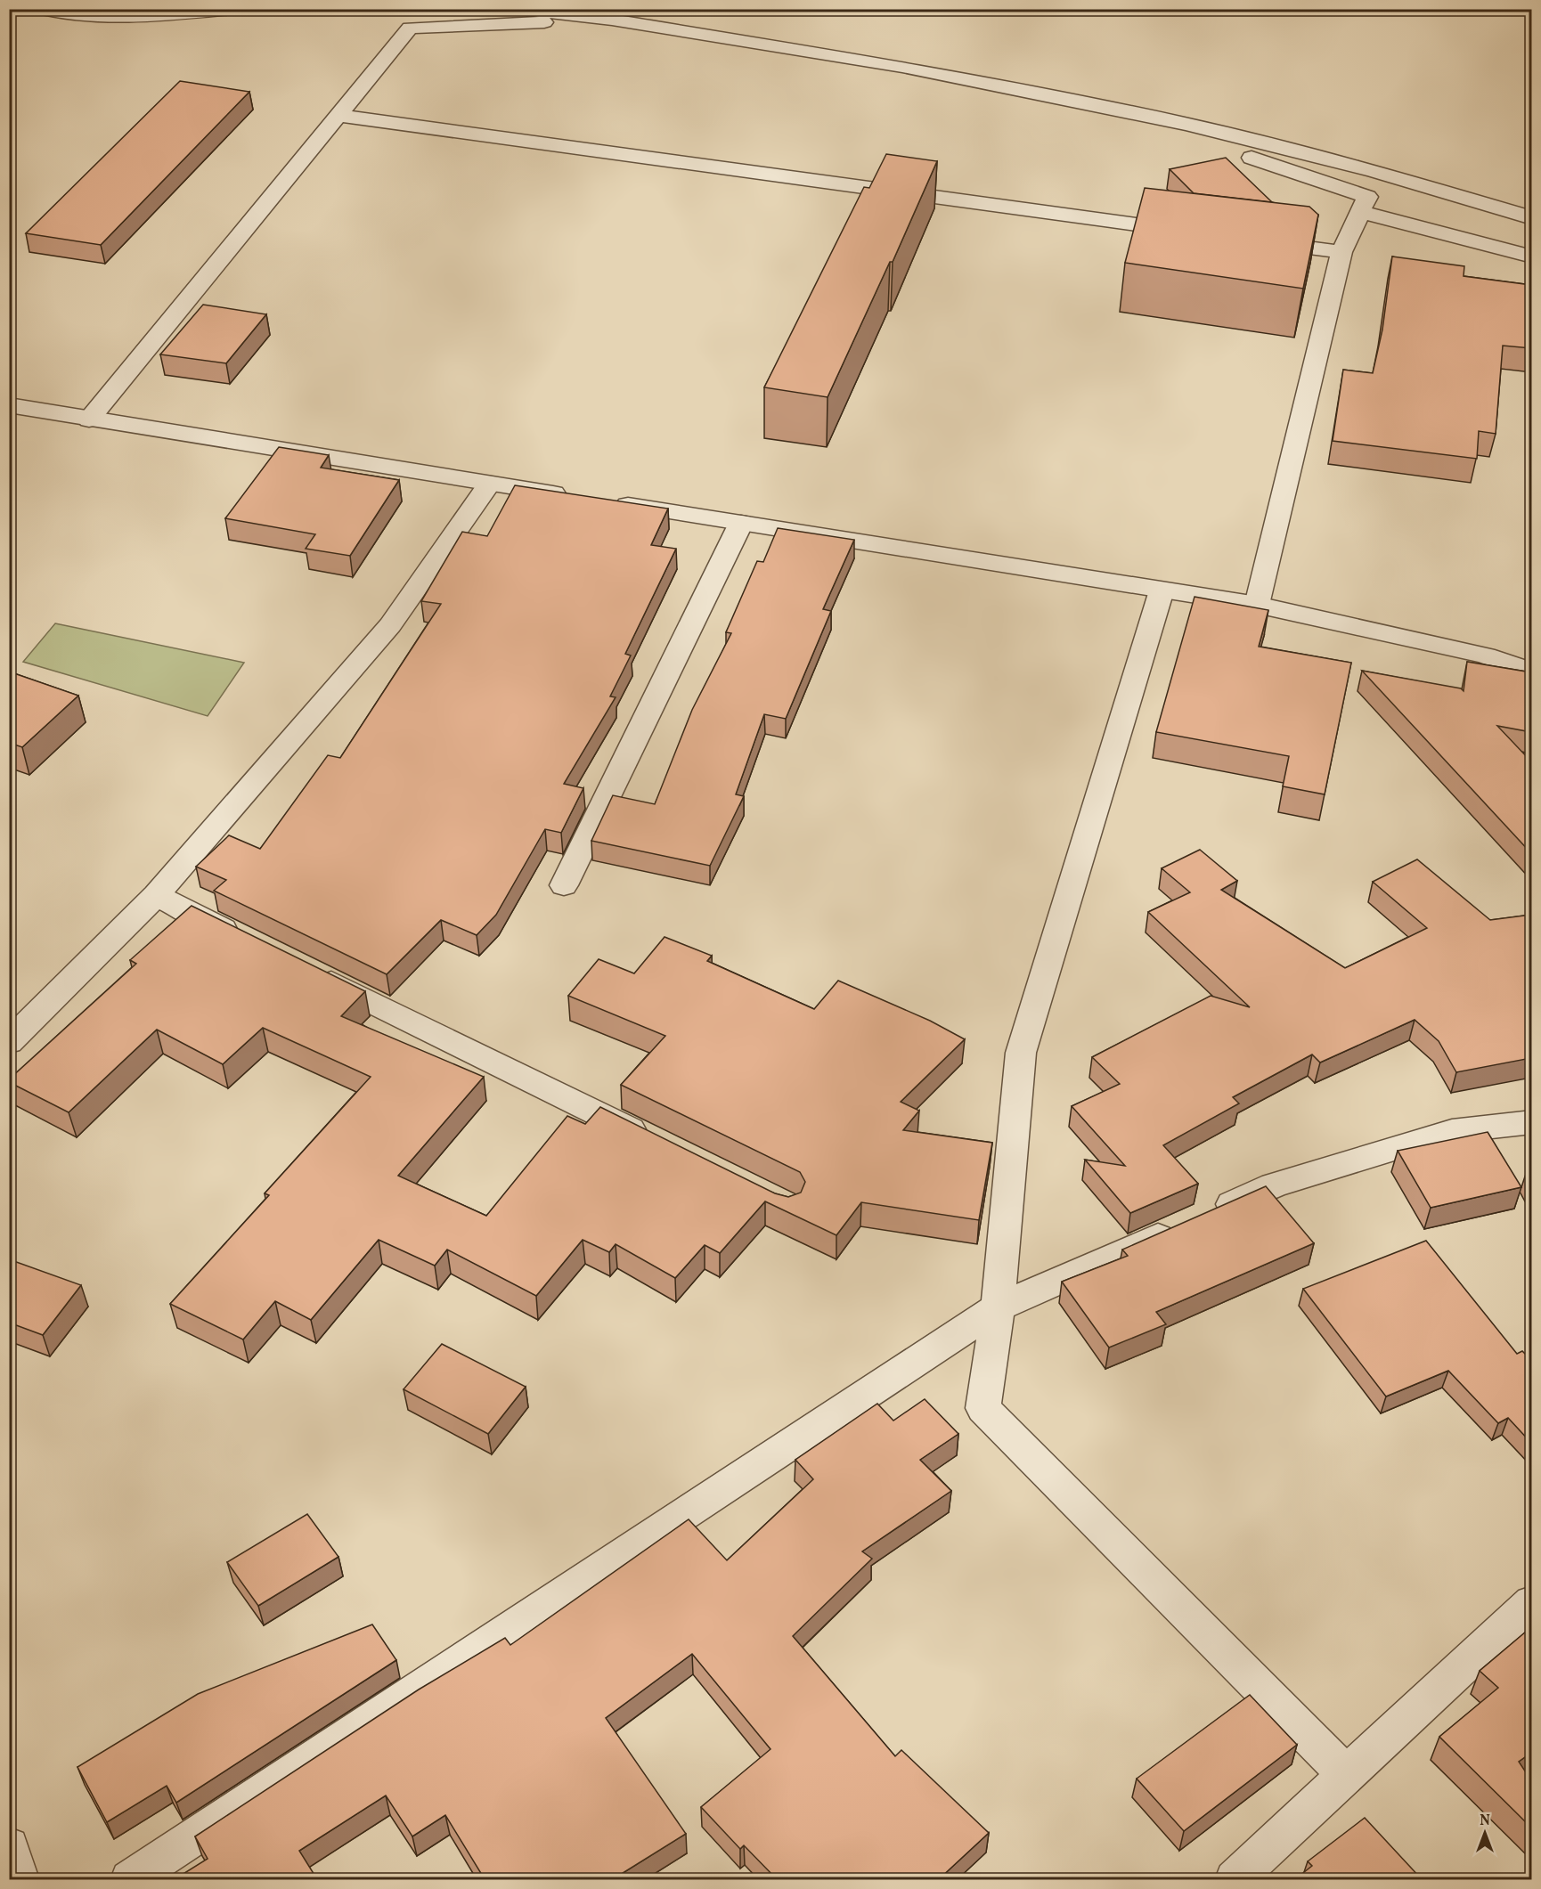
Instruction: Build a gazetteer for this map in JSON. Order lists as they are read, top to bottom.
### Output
{
  "north": "top"
}
